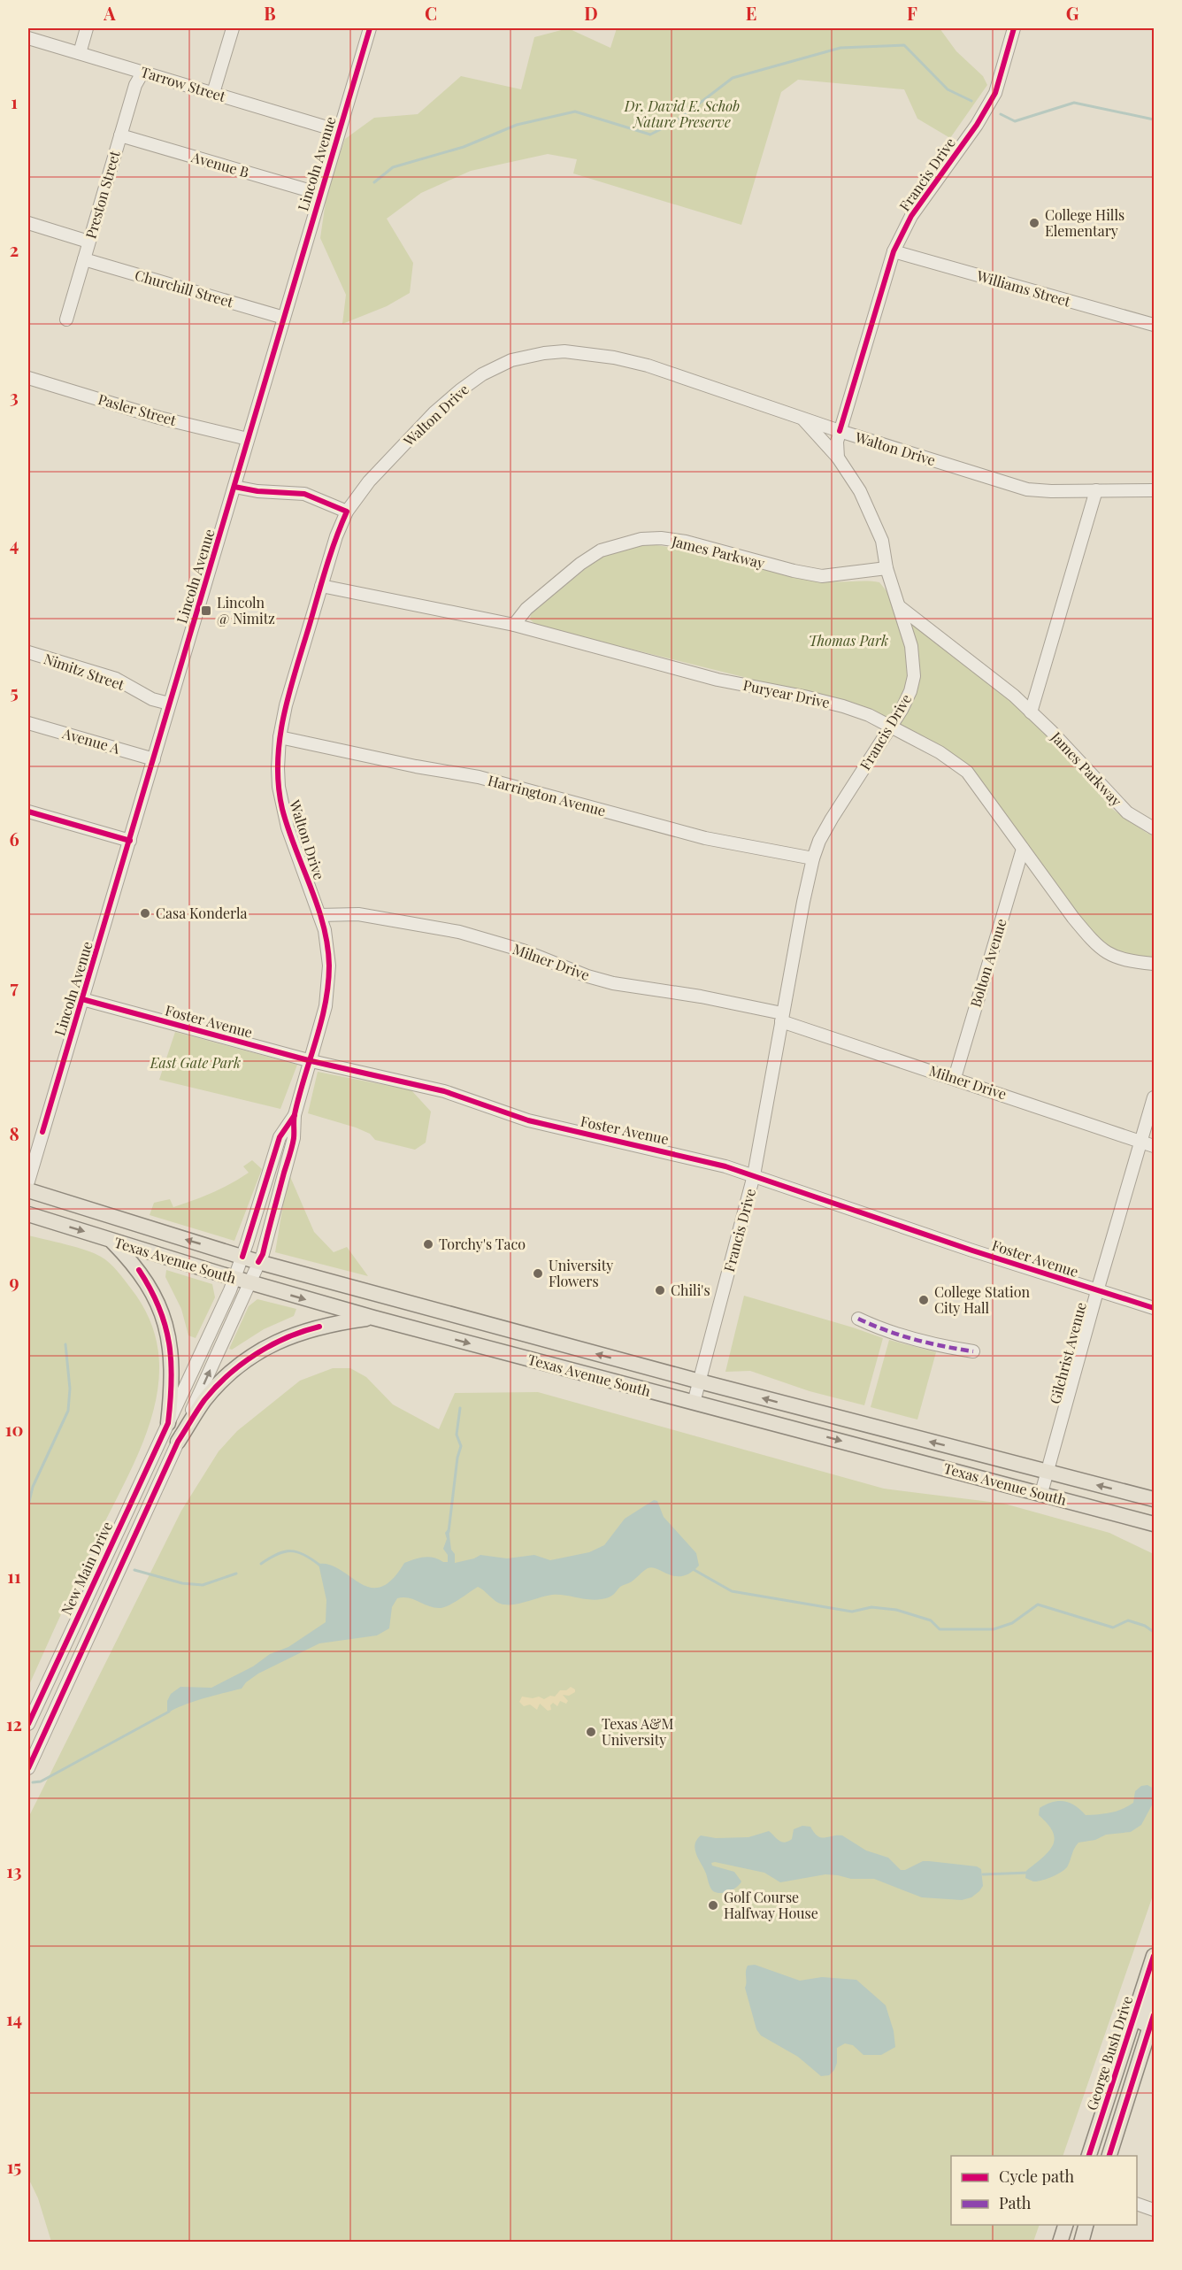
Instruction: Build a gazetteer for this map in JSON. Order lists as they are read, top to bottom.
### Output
{
  "streets": {
    "main road": ["Texas Avenue South", "George Bush Drive"],
    "street": [
      "Tarrow Street",
      "Lincoln Avenue",
      "Avenue B",
      "Francis Drive",
      "Preston Street",
      "Churchill Street",
      "Williams Street",
      "Pasler Street",
      "Walton Drive",
      "James Parkway",
      "Nimitz Street",
      "Puryear Drive",
      "Avenue A",
      "Harrington Avenue",
      "Milner Drive",
      "Bolton Avenue",
      "Foster Avenue",
      "Gilchrist Avenue",
      "New Main Drive"
    ]
  },
  "crossings": [
    ["Tarrow Street", "Lincoln Avenue"],
    ["Tarrow Street", "Preston Street"],
    ["Lincoln Avenue", "Avenue B"],
    ["Lincoln Avenue", "Churchill Street"],
    ["Lincoln Avenue", "Pasler Street"],
    ["Lincoln Avenue", "Nimitz Street"],
    ["Lincoln Avenue", "Avenue A"],
    ["Lincoln Avenue", "Foster Avenue"],
    ["Avenue B", "Preston Street"],
    ["Francis Drive", "Williams Street"],
    ["Francis Drive", "Walton Drive"],
    ["Francis Drive", "James Parkway"],
    ["Francis Drive", "Puryear Drive"],
    ["Francis Drive", "Harrington Avenue"],
    ["Francis Drive", "Milner Drive"],
    ["Francis Drive", "Foster Avenue"],
    ["Francis Drive", "Texas Avenue South"],
    ["Preston Street", "Churchill Street"],
    ["Walton Drive", "Puryear Drive"],
    ["Walton Drive", "Harrington Avenue"],
    ["Walton Drive", "Milner Drive"],
    ["Walton Drive", "Foster Avenue"],
    ["Walton Drive", "Texas Avenue South"],
    ["Walton Drive", "New Main Drive"],
    ["James Parkway", "Puryear Drive"],
    ["Puryear Drive", "Bolton Avenue"],
    ["Milner Drive", "Bolton Avenue"],
    ["Milner Drive", "Gilchrist Avenue"],
    ["Foster Avenue", "Gilchrist Avenue"],
    ["Texas Avenue South", "Gilchrist Avenue"],
    ["Texas Avenue South", "New Main Drive"]
  ],
  "parks": ["Dr. David E. Schob Nature Preserve", "Thomas Park", "East Gate Park"],
  "places": {
    "other": [
      "College Hills Elementary",
      "Casa Konderla",
      "Torchy's Taco",
      "University Flowers",
      "Chili's",
      "College Station City Hall",
      "Texas A&M University",
      "Golf Course Halfway House"
    ],
    "transit": ["Lincoln @ Nimitz"]
  },
  "legend": ["Cycle path", "Path"],
  "grid": {
    "columns": [
      "A",
      "B",
      "C",
      "D",
      "E",
      "F",
      "G"
    ],
    "rows": [
      "1",
      "2",
      "3",
      "4",
      "5",
      "6",
      "7",
      "8",
      "9",
      "10",
      "11",
      "12",
      "13",
      "14",
      "15"
    ]
  }
}
